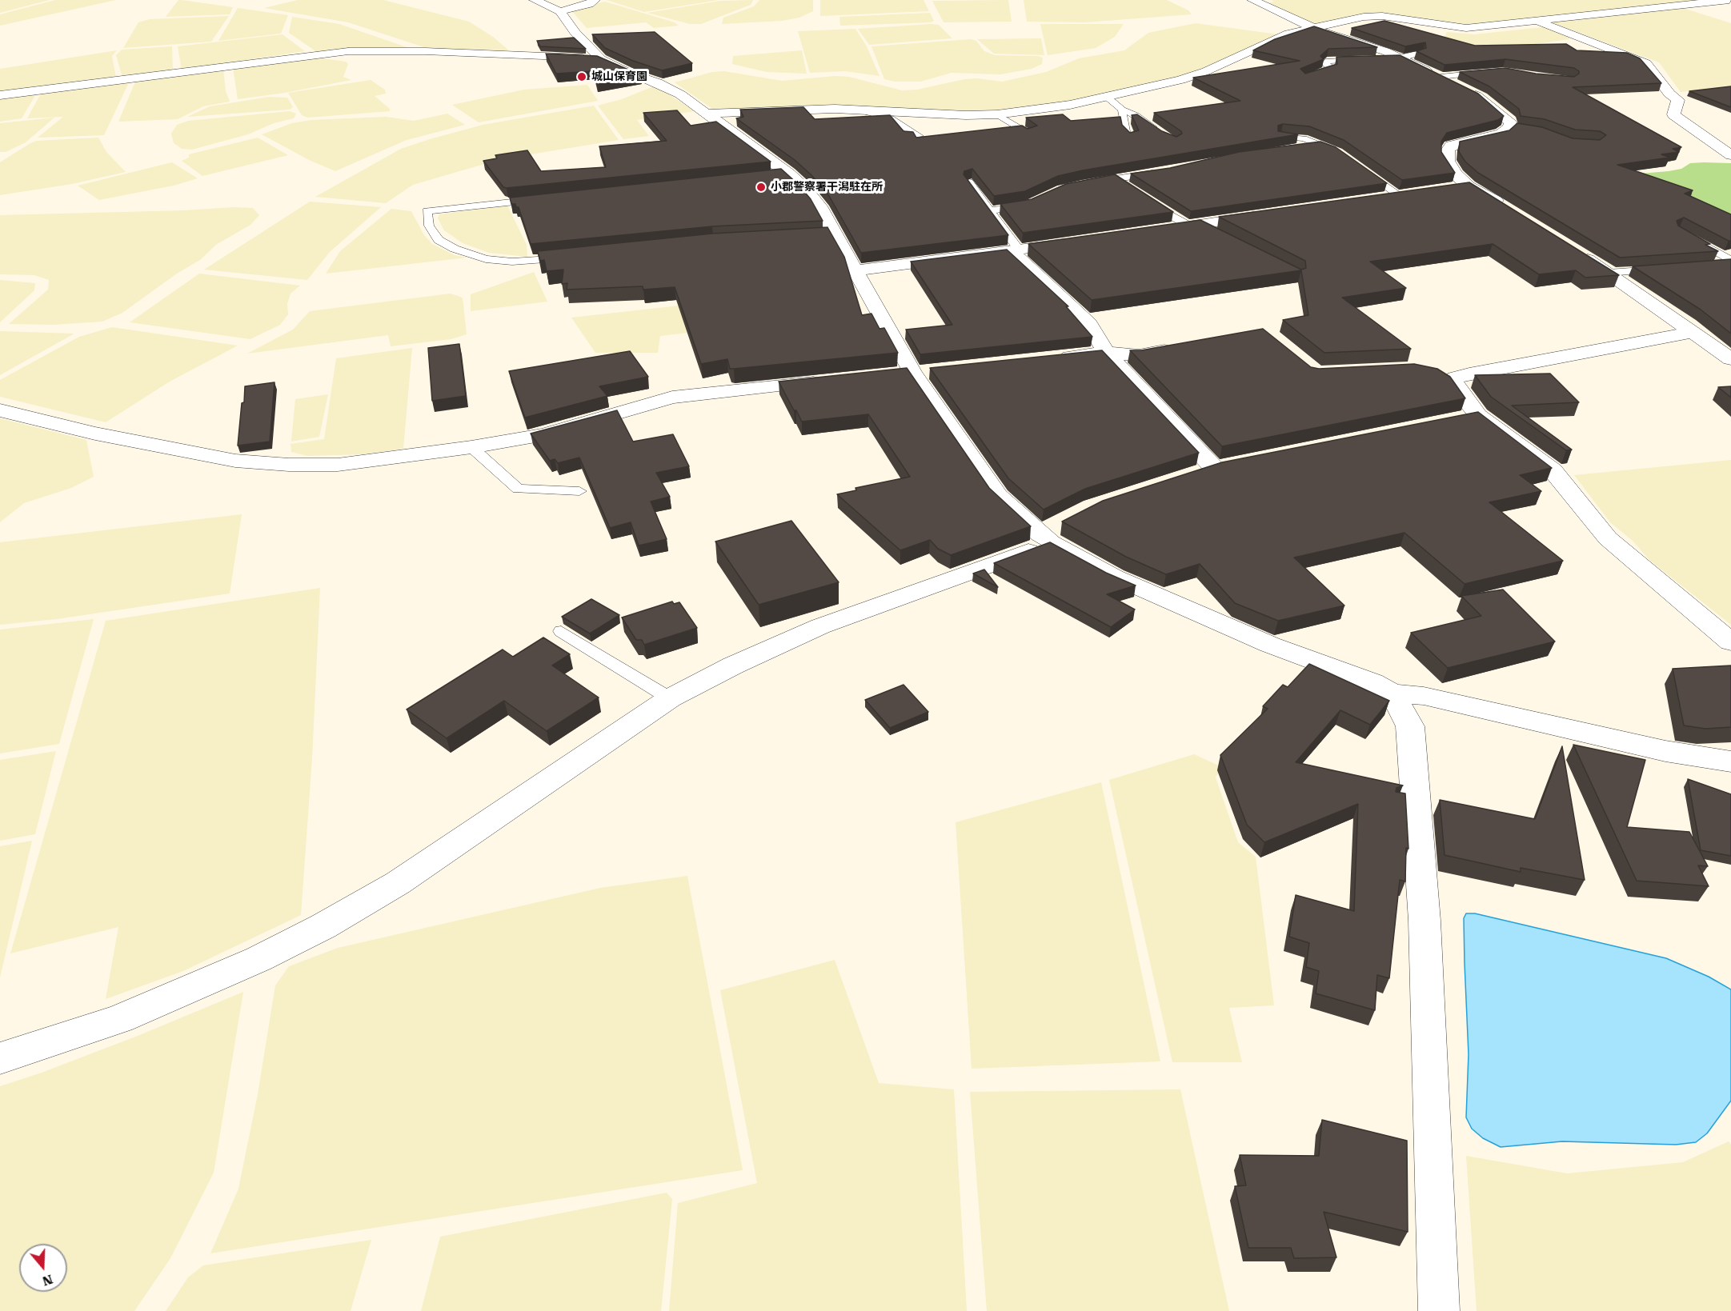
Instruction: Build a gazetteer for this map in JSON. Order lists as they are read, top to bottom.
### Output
{
  "places": ["城山保育園", "小郡警察署干潟駐在所"],
  "north": "bottom"
}
